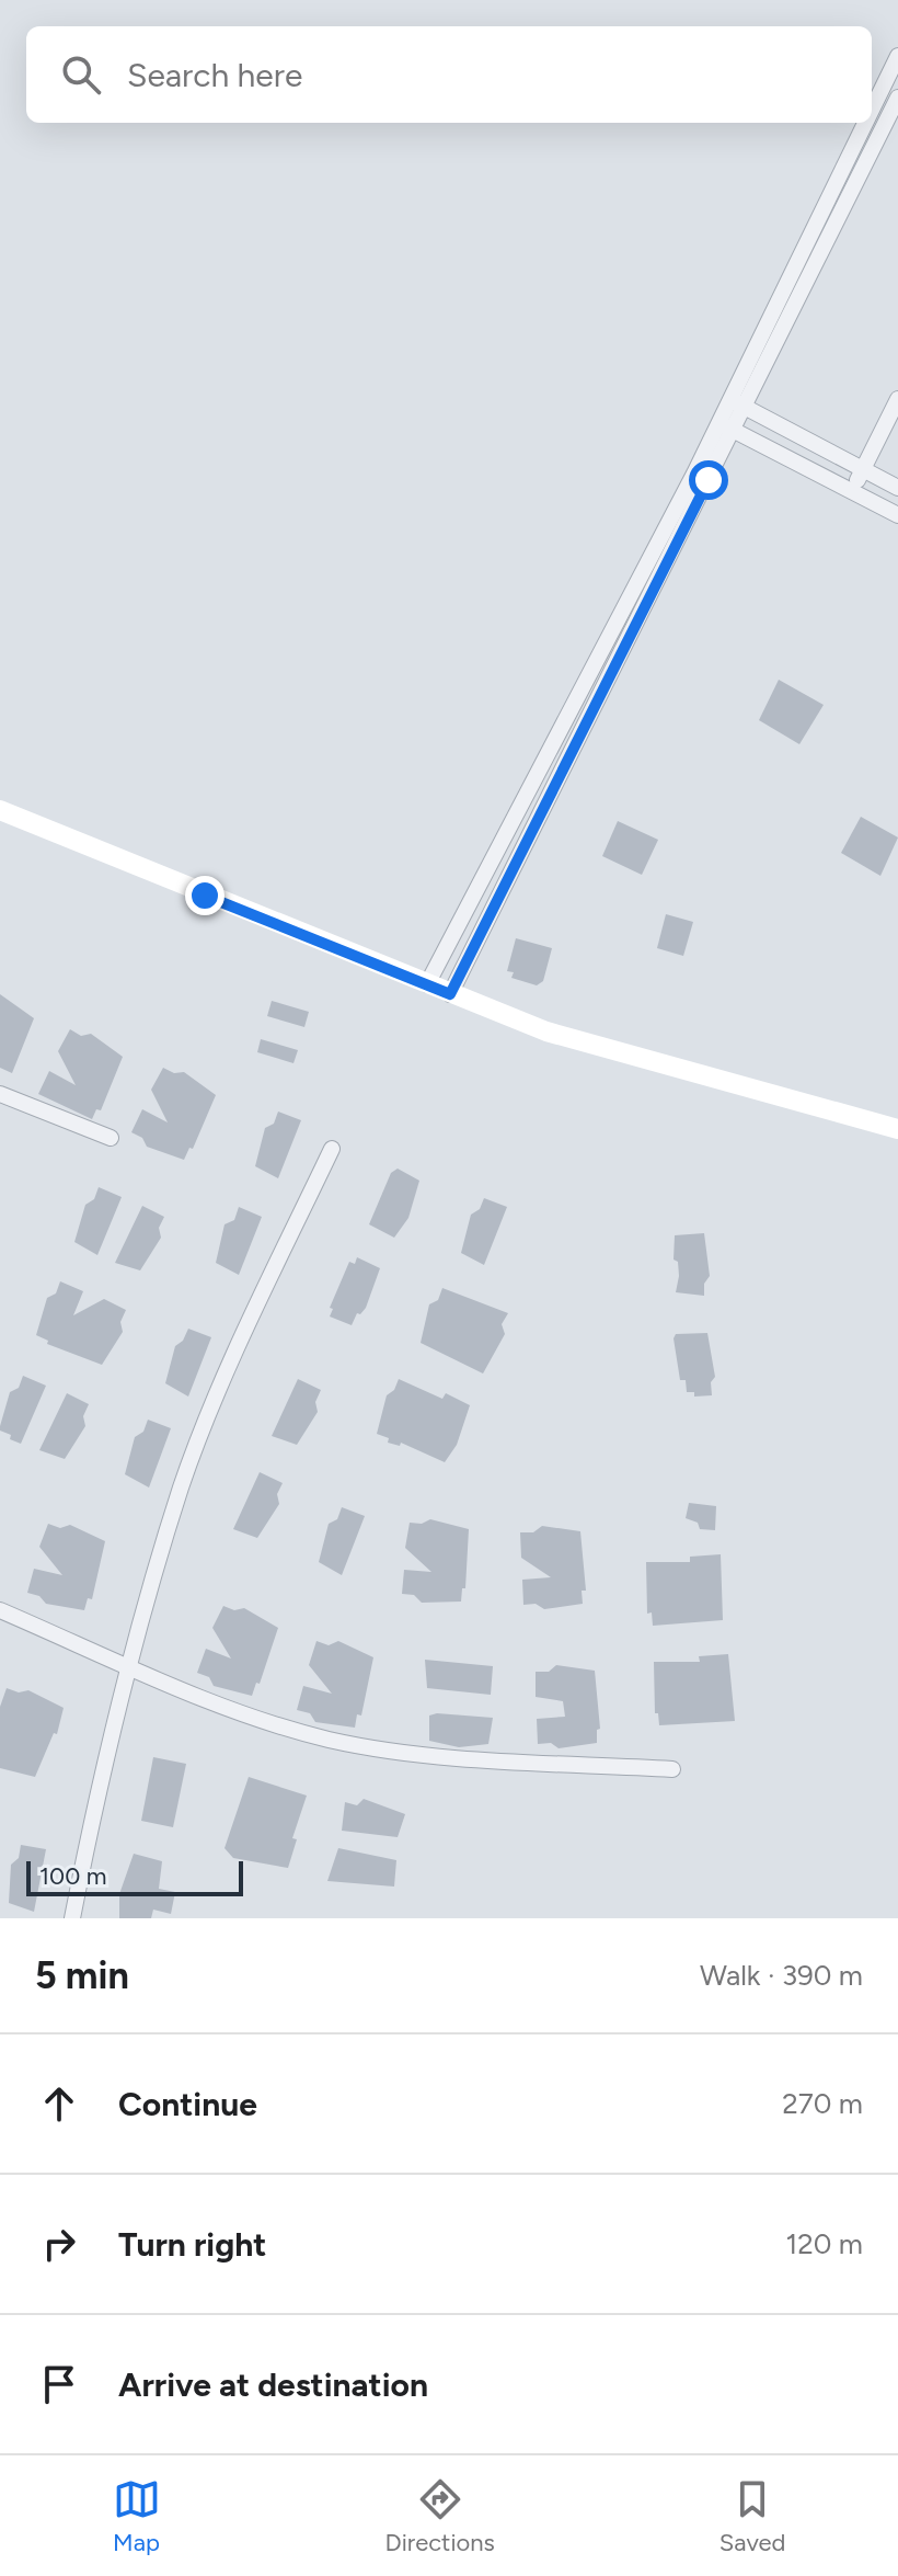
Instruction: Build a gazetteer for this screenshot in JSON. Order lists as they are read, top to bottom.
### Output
{
  "scale_bar": "100 m",
  "page": {
    "search": "Search here",
    "scale": "100 m",
    "heading": ["5 min", "Walk · 390 m"],
    "list": [
      ["Continue", "270 m"],
      ["Turn right", "120 m"],
      "Arrive at destination"
    ],
    "nav": ["Map", "Directions", "Saved"]
  }
}
